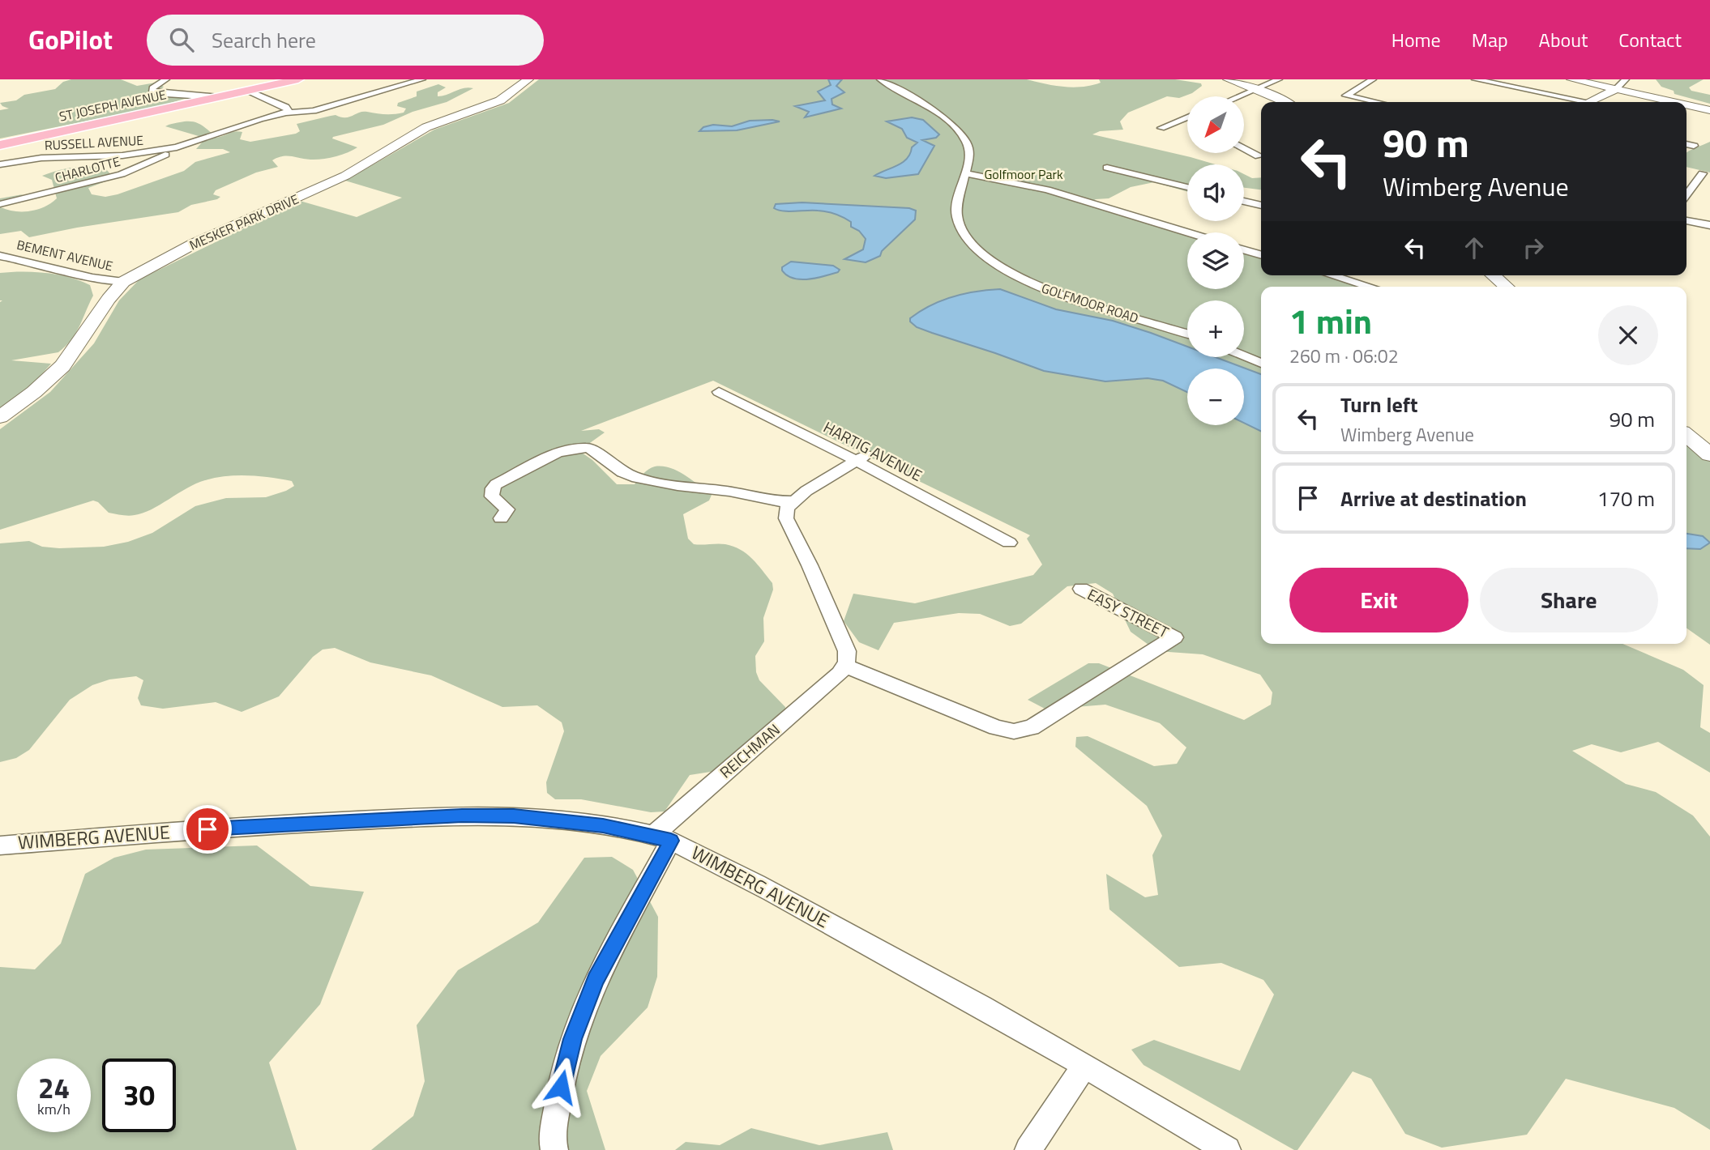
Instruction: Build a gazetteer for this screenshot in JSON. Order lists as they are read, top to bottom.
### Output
{
  "streets": {
    "main road": ["ST JOSEPH AVENUE"],
    "street": [
      "RUSSELL AVENUE",
      "CHARLOTTE",
      "MESKER PARK DRIVE",
      "BEMENT AVENUE",
      "GOLFMOOR ROAD",
      "HARTIG AVENUE",
      "EASY STREET",
      "REICHMAN",
      "WIMBERG AVENUE"
    ]
  },
  "crossings": [
    ["RUSSELL AVENUE", "CHARLOTTE"],
    ["MESKER PARK DRIVE", "BEMENT AVENUE"],
    ["EASY STREET", "REICHMAN"],
    ["REICHMAN", "WIMBERG AVENUE"]
  ],
  "parks": ["Golfmoor Park"],
  "north": "bottom left",
  "page": {
    "header": "GoPilot",
    "search": "Search here",
    "nav": [
      "Home",
      "Map",
      "About",
      "Contact"
    ],
    "map_buttons": ["+", "−"],
    "turn": ["90 m", "Wimberg Avenue"],
    "heading": ["1 min", "260 m · 06:02"],
    "list": [
      {
        "name": "Turn left",
        "note": "Wimberg Avenue",
        "value": "90 m"
      },
      {
        "name": "Arrive at destination",
        "value": "170 m"
      }
    ],
    "buttons": ["Exit", "Share"],
    "speed": "24 km/h",
    "limit": "30"
  }
}
